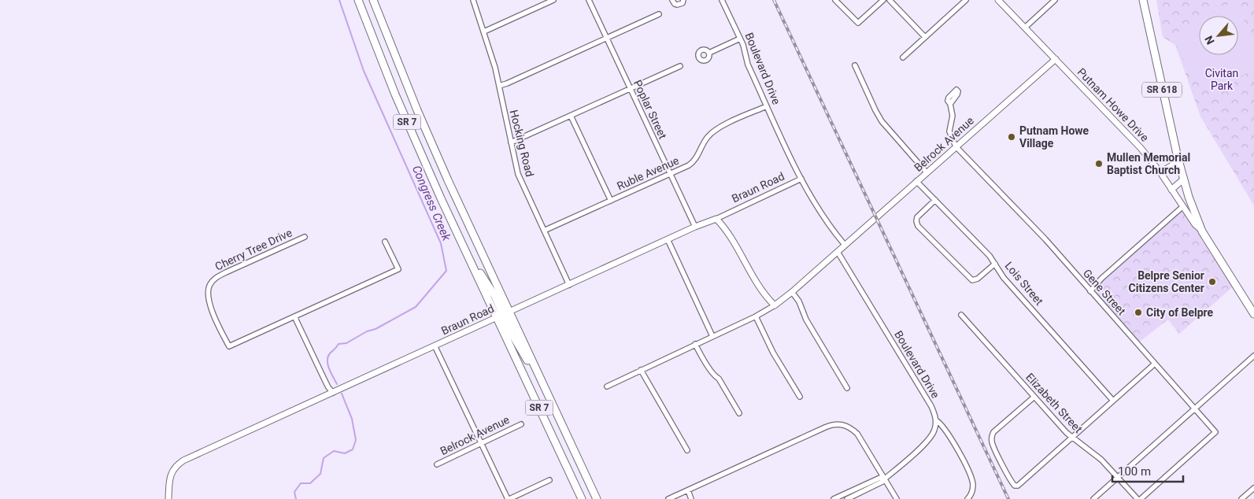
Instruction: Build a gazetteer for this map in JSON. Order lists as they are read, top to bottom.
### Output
{
  "streets": {
    "main road": ["SR 618", "SR 7"],
    "street": [
      "Boulevard Drive",
      "Putnam Howe Drive",
      "Poplar Street",
      "Hocking Road",
      "Belrock Avenue",
      "Ruble Avenue",
      "Braun Road",
      "Cherry Tree Drive",
      "Lois Street",
      "Gene Street",
      "Elizabeth Street"
    ]
  },
  "crossings": [
    ["Boulevard Drive", "Belrock Avenue"],
    ["Boulevard Drive", "Ruble Avenue"],
    ["Boulevard Drive", "Braun Road"],
    ["SR 618", "Putnam Howe Drive"],
    ["Putnam Howe Drive", "Belrock Avenue"],
    ["Poplar Street", "Ruble Avenue"],
    ["Poplar Street", "Braun Road"],
    ["SR 7", "Braun Road"],
    ["Hocking Road", "Ruble Avenue"],
    ["Hocking Road", "Braun Road"],
    ["Belrock Avenue", "Lois Street"],
    ["Belrock Avenue", "Gene Street"]
  ],
  "water": ["Congress Creek"],
  "parks": ["Civitan Park"],
  "places": [
    "Putnam Howe Village",
    "Mullen Memorial Baptist Church",
    "Belpre Senior Citizens Center",
    "City of Belpre"
  ],
  "scale_bar": "100 m",
  "north": "bottom left"
}
